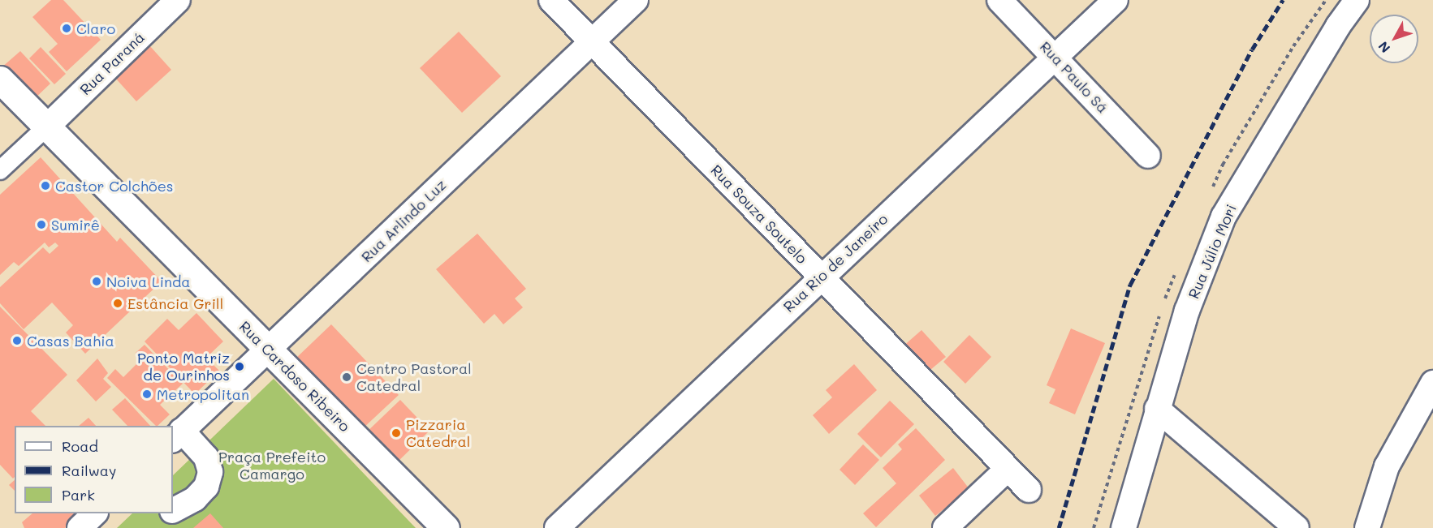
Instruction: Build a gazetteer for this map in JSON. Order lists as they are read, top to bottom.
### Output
{
  "streets": {
    "street": [
      "Rua Paraná",
      "Rua Paulo Sá",
      "Rua Souza Soutelo",
      "Rua Arlindo Luz",
      "Rua Júlio Mori",
      "Rua Rio de Janeiro",
      "Rua Cardoso Ribeiro"
    ]
  },
  "crossings": [
    ["Rua Paraná", "Rua Cardoso Ribeiro"],
    ["Rua Paulo Sá", "Rua Rio de Janeiro"],
    ["Rua Souza Soutelo", "Rua Arlindo Luz"],
    ["Rua Souza Soutelo", "Rua Rio de Janeiro"],
    ["Rua Arlindo Luz", "Rua Cardoso Ribeiro"]
  ],
  "parks": ["Praça Prefeito Camargo"],
  "places": [
    "Claro",
    "Castor Colchões",
    "Sumirê",
    "Noiva Linda",
    "Estância Grill",
    "Casas Bahia",
    "Ponto Matriz de Ourinhos",
    "Centro Pastoral Catedral",
    "Metropolitan",
    "Pizzaria Catedral"
  ],
  "legend": ["Road", "Railway", "Park"],
  "north": "bottom left"
}
